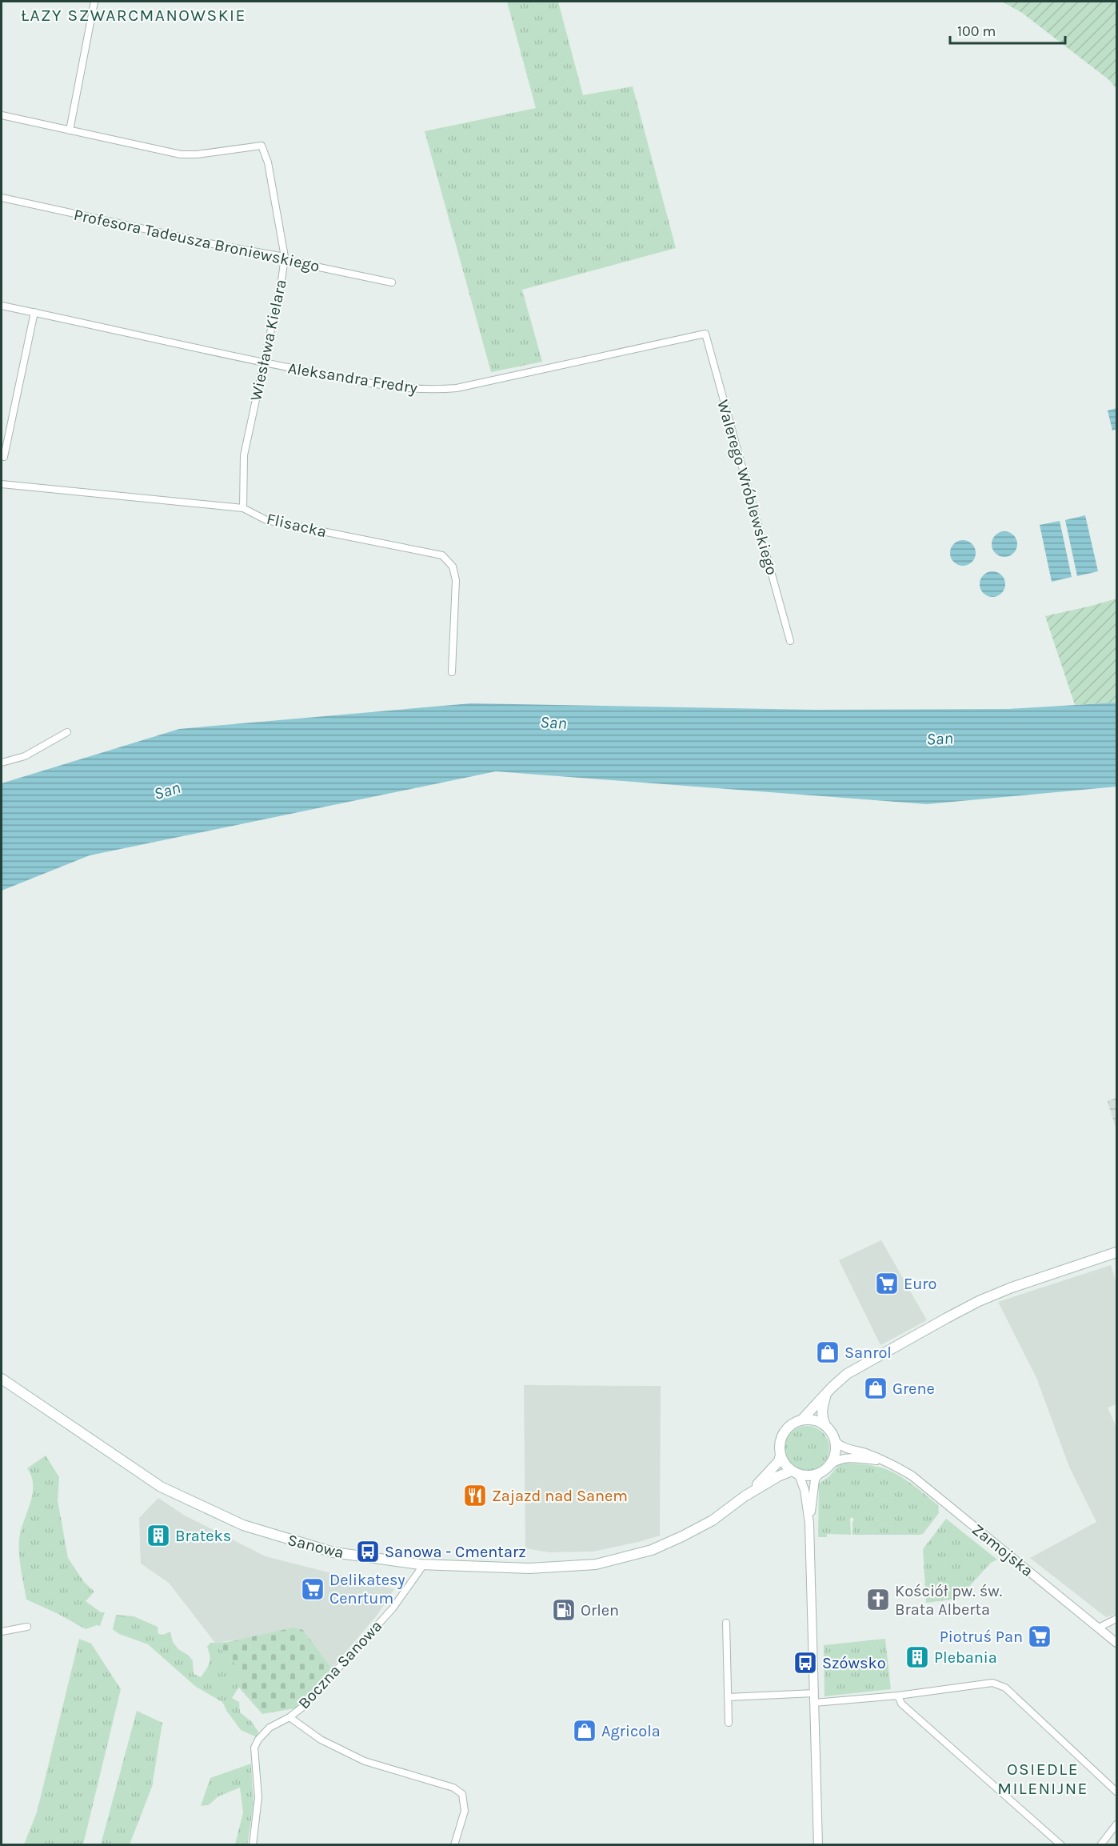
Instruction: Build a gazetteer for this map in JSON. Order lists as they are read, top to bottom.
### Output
{
  "streets": {
    "main road": ["Sanowa"],
    "street": [
      "Profesora Tadeusza Broniewskiego",
      "Wiesława Kielara",
      "Aleksandra Fredry",
      "Walerego Wróblewskiego",
      "Flisacka",
      "Zamojska",
      "Boczna Sanowa"
    ]
  },
  "crossings": [
    ["Profesora Tadeusza Broniewskiego", "Wiesława Kielara"],
    ["Wiesława Kielara", "Aleksandra Fredry"],
    ["Wiesława Kielara", "Flisacka"],
    ["Aleksandra Fredry", "Walerego Wróblewskiego"],
    ["Sanowa", "Boczna Sanowa"]
  ],
  "districts": ["ŁAZY SZWARCMANOWSKIE", "OSIEDLE MILENIJNE"],
  "water": ["San"],
  "places": {
    "supermarket": ["Euro", "Delikatesy Cenrtum", "Piotruś Pan"],
    "shop": ["Sanrol", "Grene", "Agricola"],
    "restaurant": ["Zajazd nad Sanem"],
    "building": ["Brateks", "Plebania"],
    "bus stop": ["Sanowa - Cmentarz", "Szówsko"],
    "church": ["Kościół pw. św. Brata Alberta"],
    "fuel station": ["Orlen"]
  },
  "scale_bar": "100 m"
}
